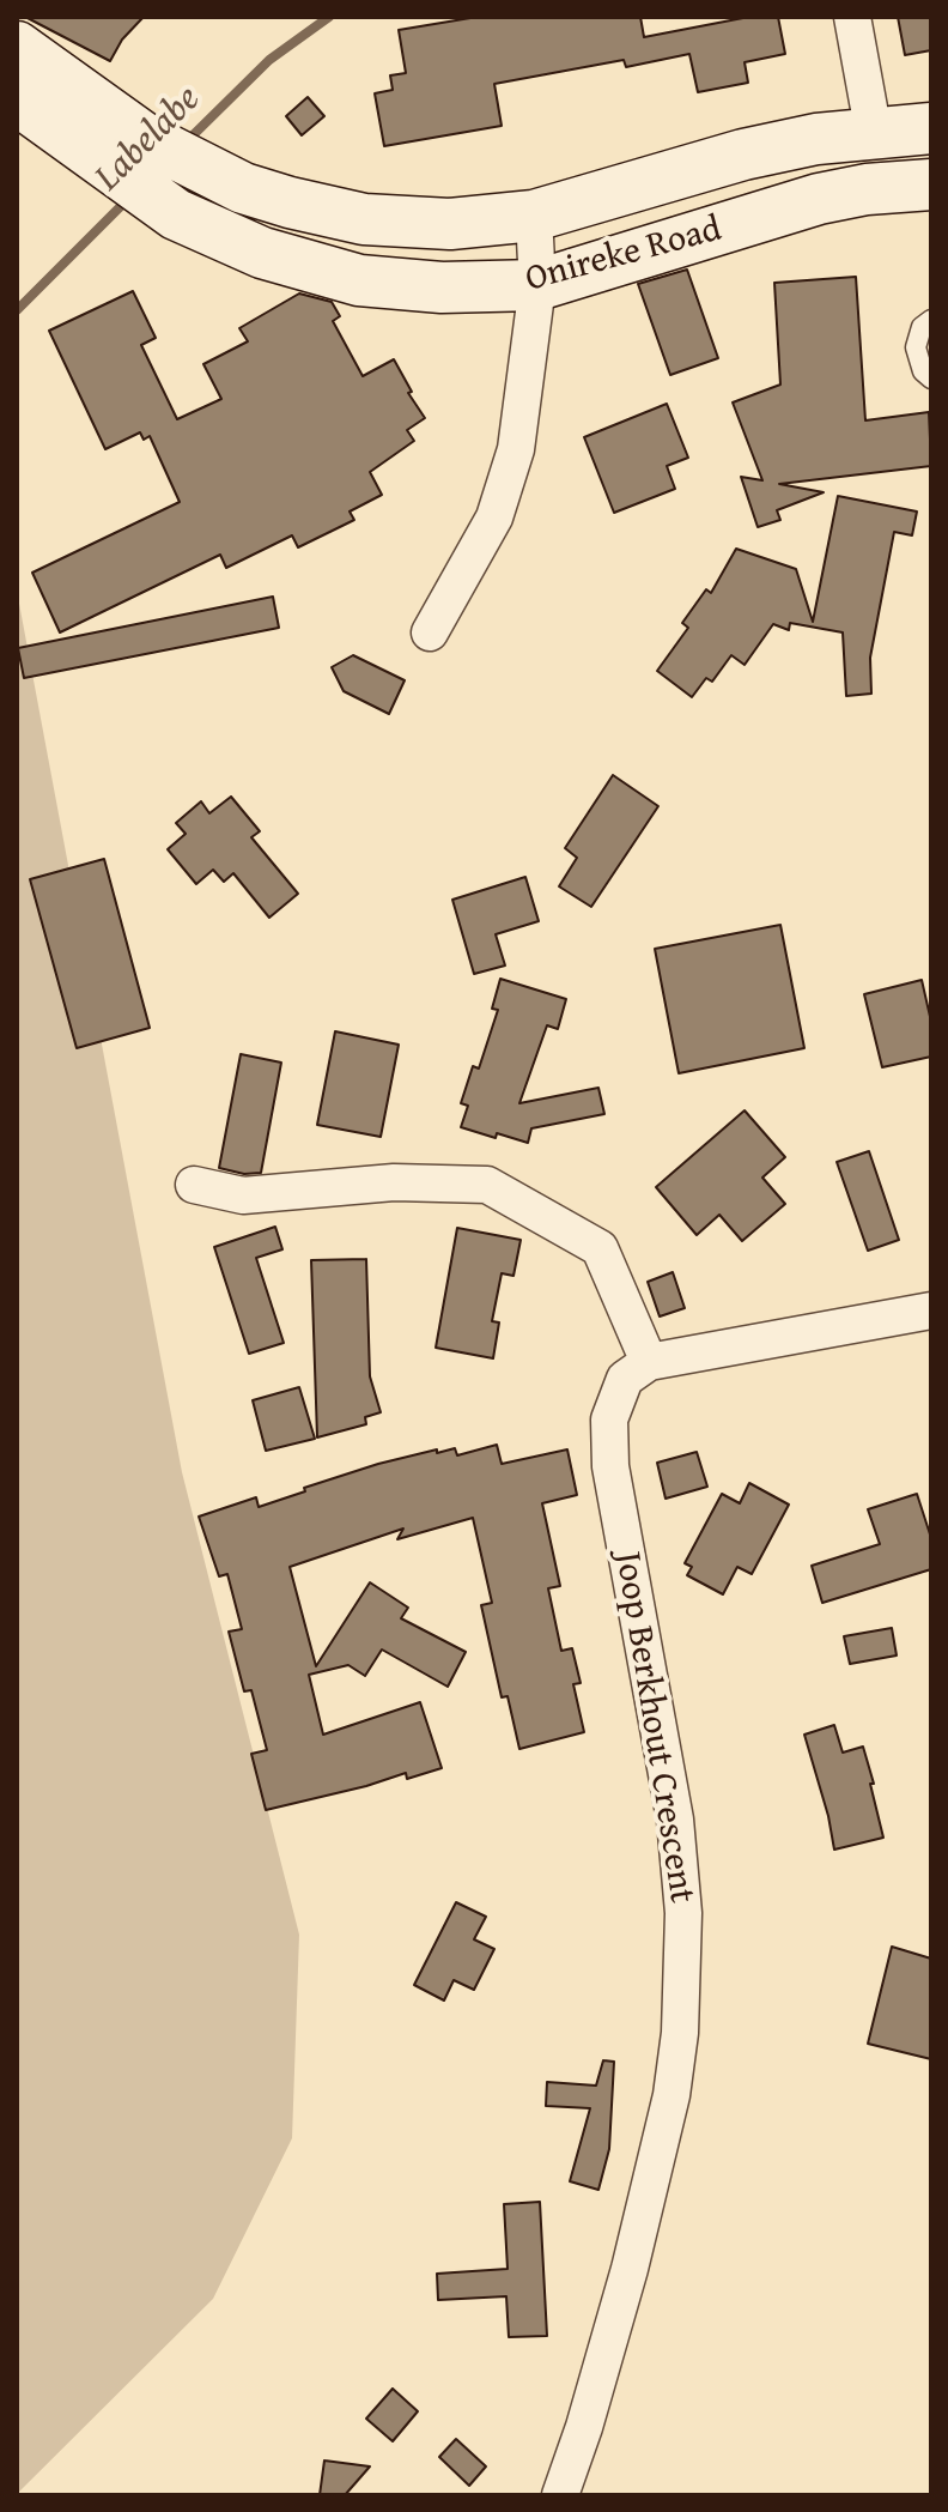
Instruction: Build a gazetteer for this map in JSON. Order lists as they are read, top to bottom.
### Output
{
  "streets": {
    "main road": ["Onireke Road"],
    "street": ["Joop Berkhout Crescent"]
  },
  "water": ["Labelabe"]
}
